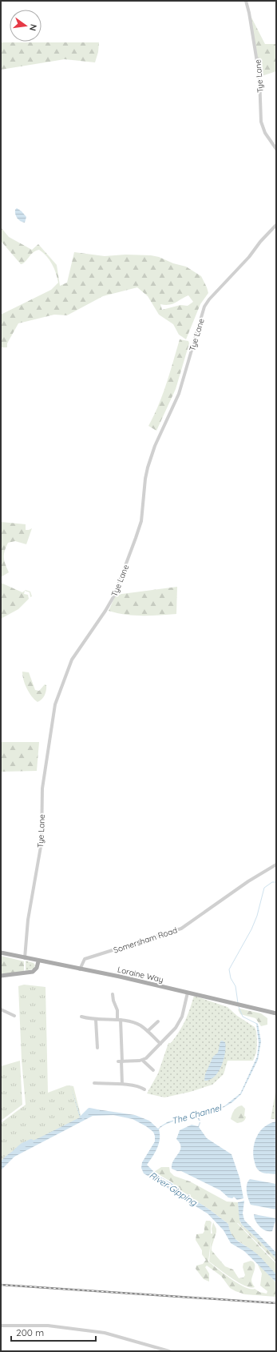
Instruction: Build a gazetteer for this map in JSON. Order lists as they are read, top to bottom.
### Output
{
  "streets": {
    "main road": ["Loraine Way"],
    "street": ["Tye Lane", "Somersham Road"]
  },
  "crossings": [
    ["Tye Lane", "Loraine Way"],
    ["Somersham Road", "Loraine Way"]
  ],
  "water": ["The Channel", "River Gipping"],
  "scale_bar": "200 m",
  "north": "right"
}
